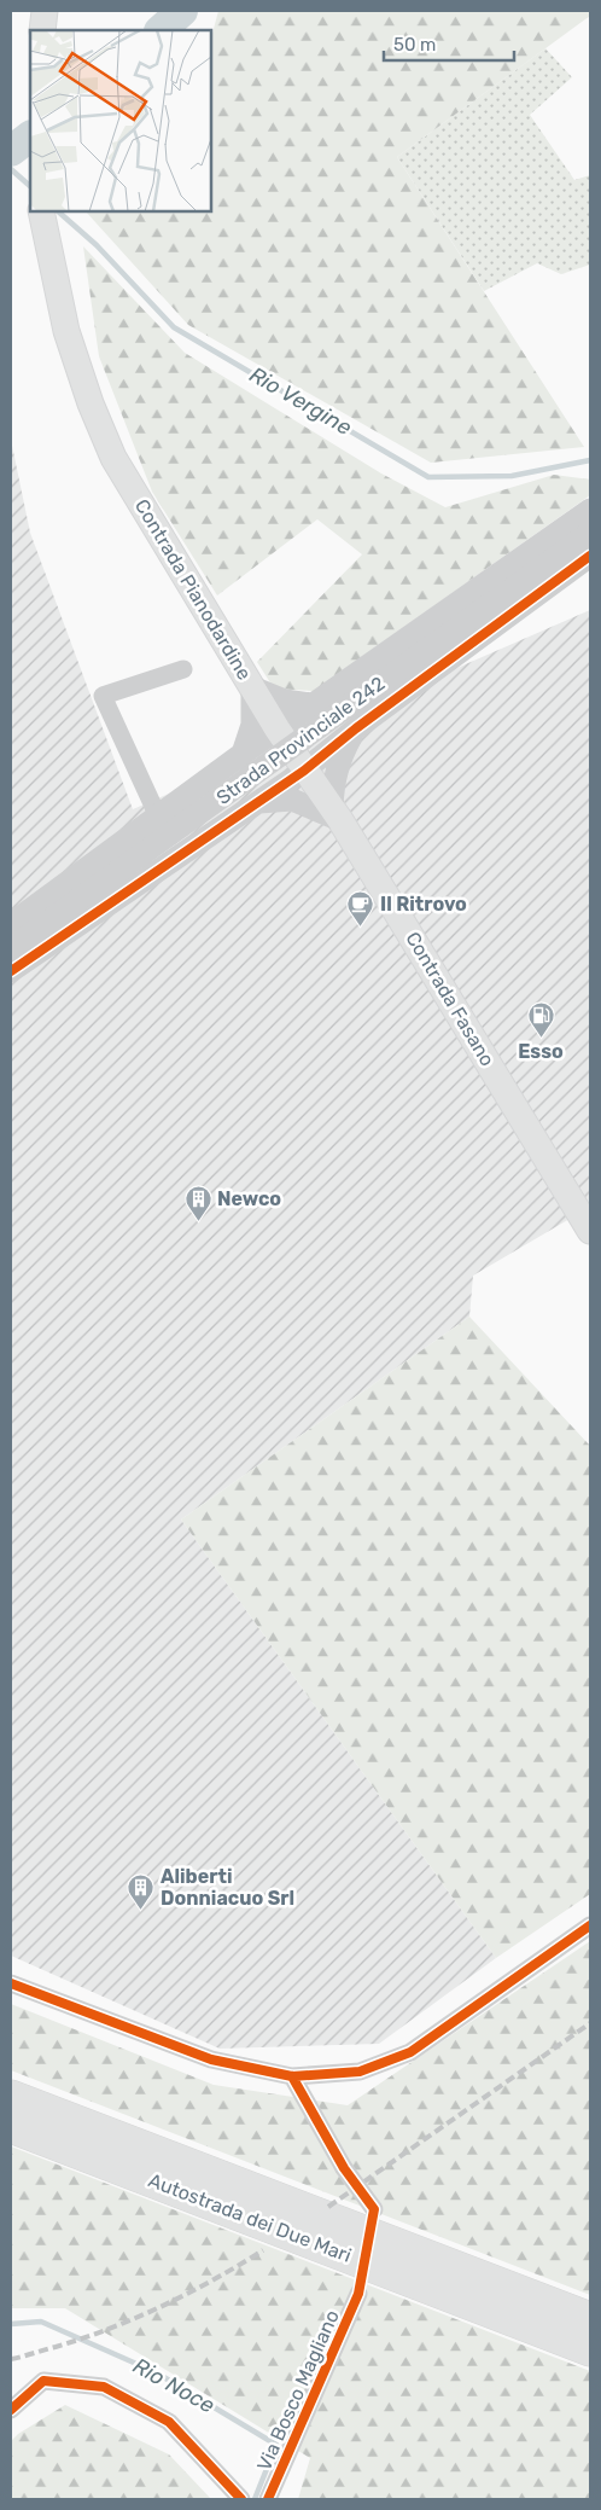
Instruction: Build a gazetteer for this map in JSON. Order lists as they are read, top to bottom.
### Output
{
  "streets": {
    "highway": ["Autostrada dei Due Mari"],
    "main road": ["Contrada Pianodardine", "Contrada Fasano"],
    "street": ["Strada Provinciale 242", "Via Bosco Magliano"]
  },
  "crossings": [
    ["Contrada Pianodardine", "Contrada Fasano"]
  ],
  "water": ["Rio Vergine", "Rio Noce"],
  "places": {
    "cafe": ["Il Ritrovo"],
    "fuel station": ["Esso"],
    "building": ["Newco", "Aliberti Donniacuo Srl"]
  },
  "scale_bar": "50 m"
}
